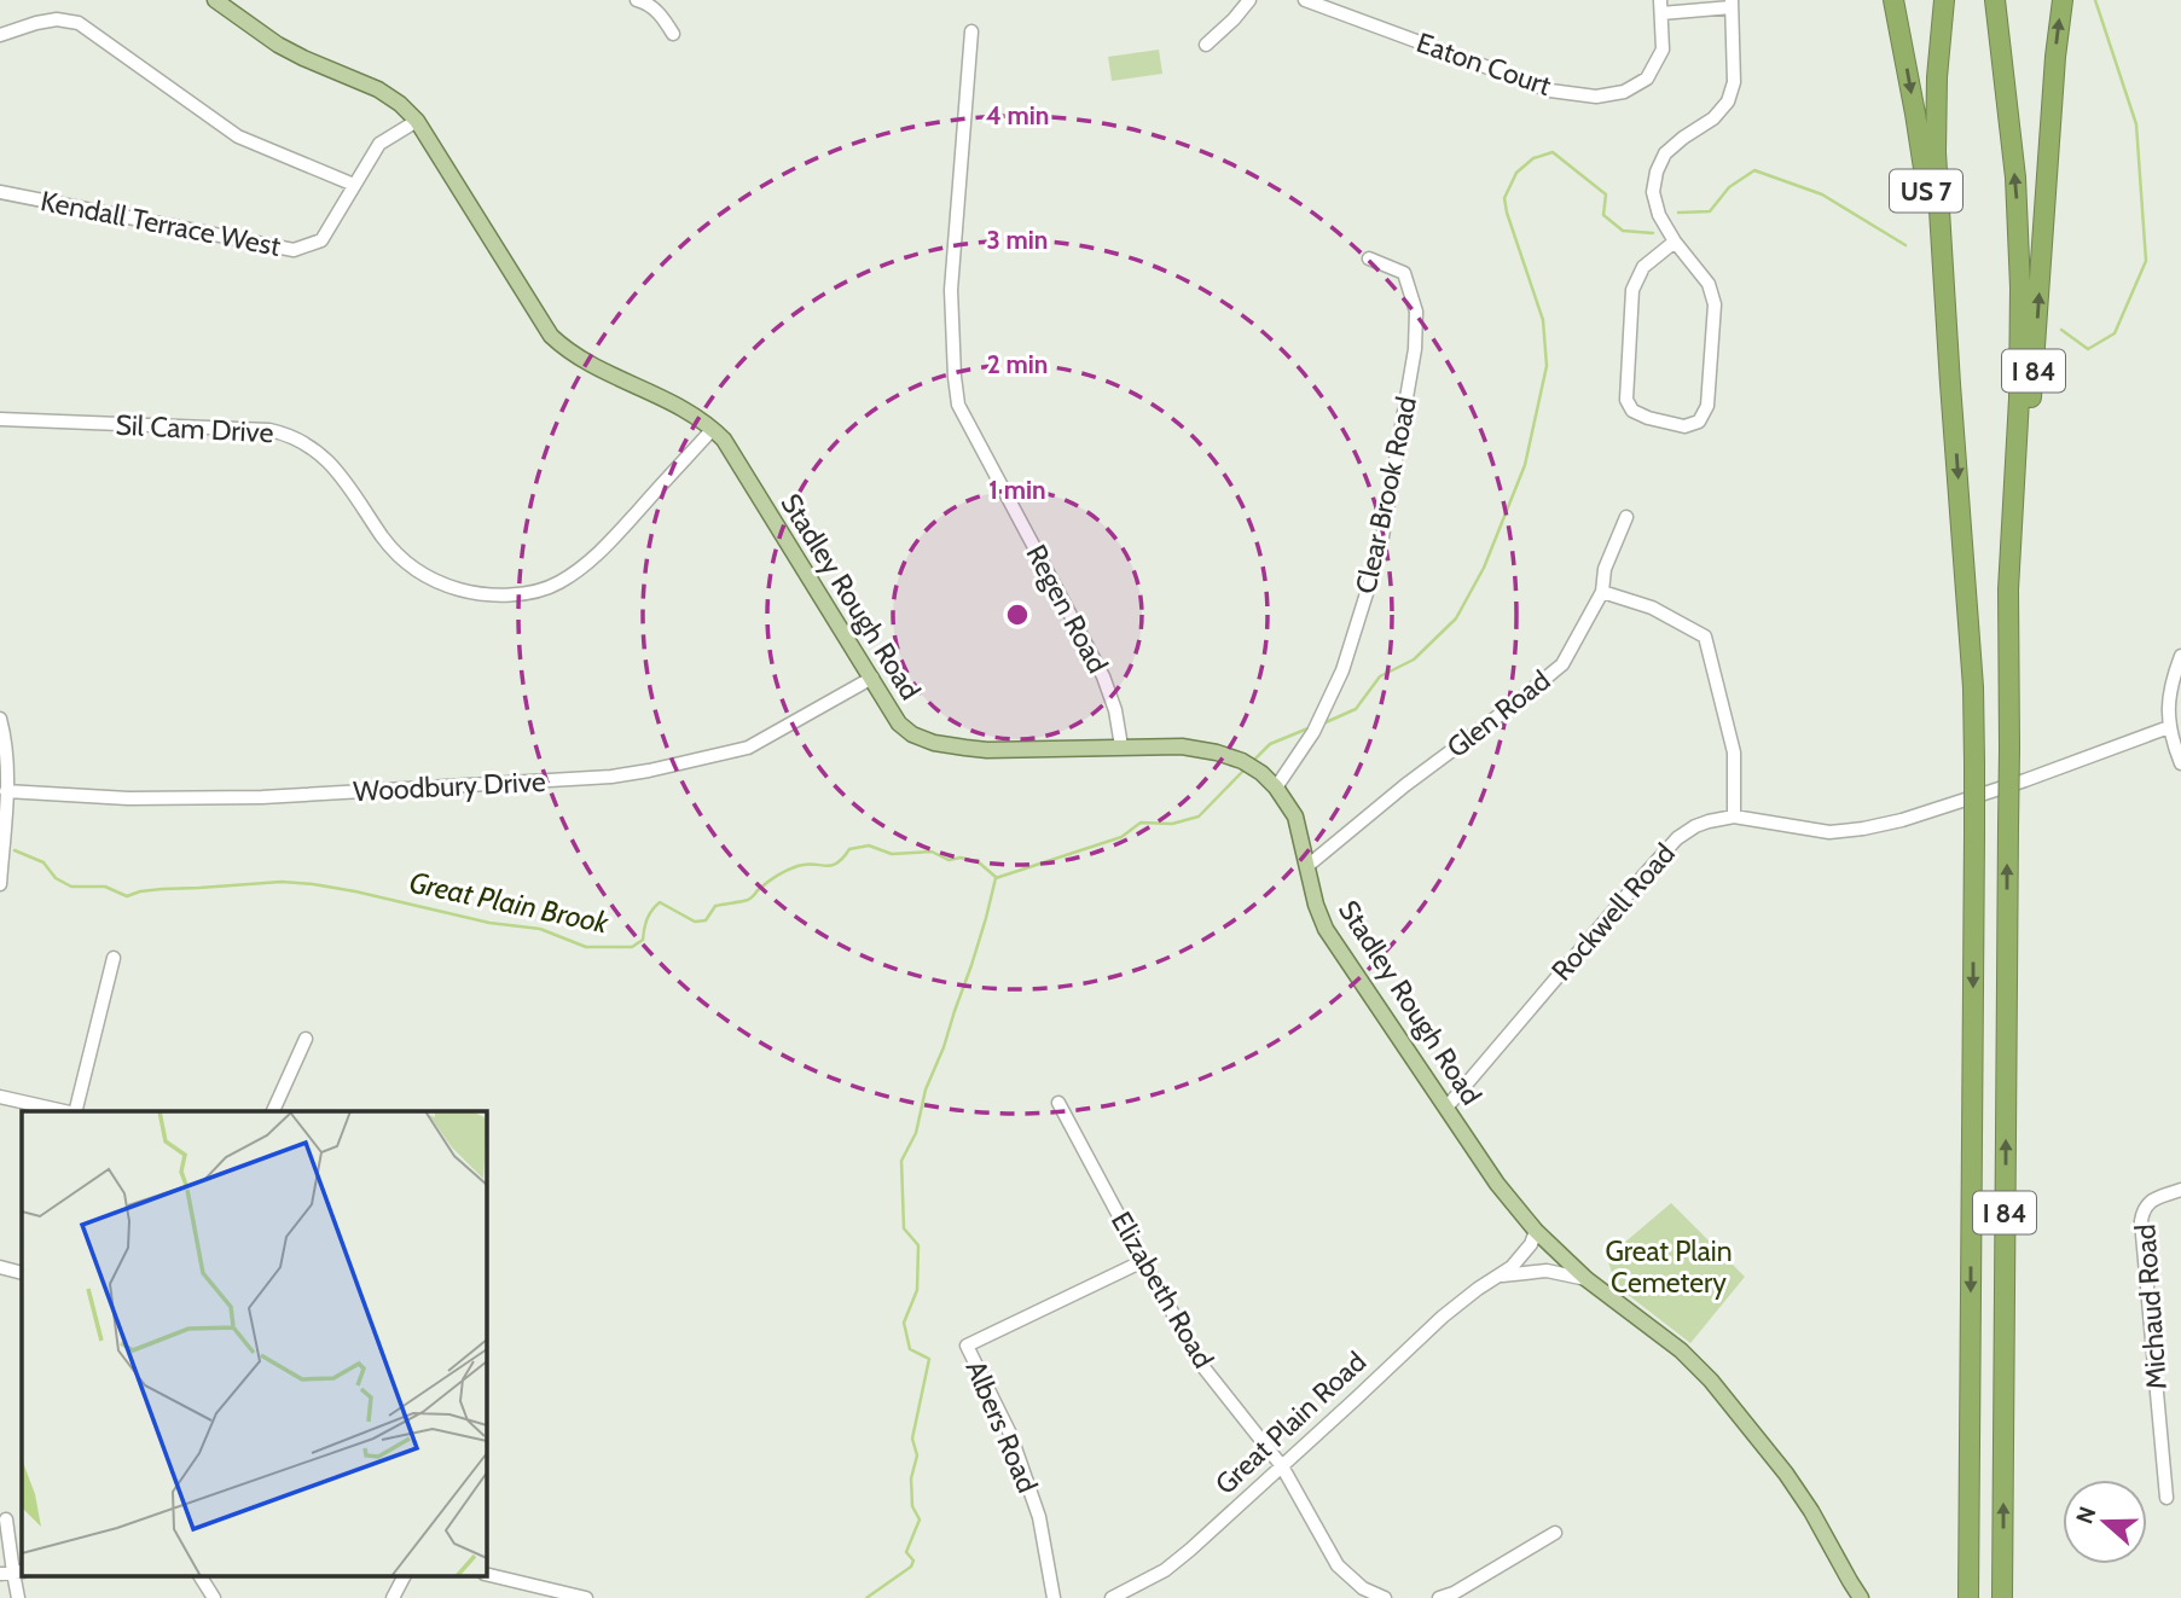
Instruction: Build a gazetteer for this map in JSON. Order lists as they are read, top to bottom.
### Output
{
  "streets": {
    "highway": ["US 7", "I 84"],
    "main road": ["Stadley Rough Road", "Great Plain Road"],
    "street": [
      "Eaton Court",
      "Kendall Terrace West",
      "Sil Cam Drive",
      "Clear Brook Road",
      "Regen Road",
      "Glen Road",
      "Woodbury Drive",
      "Rockwell Road",
      "Elizabeth Road",
      "Michaud Road",
      "Albers Road"
    ]
  },
  "crossings": [
    ["US 7", "I 84"],
    ["Sil Cam Drive", "Stadley Rough Road"],
    ["Clear Brook Road", "Stadley Rough Road"],
    ["Stadley Rough Road", "Regen Road"],
    ["Stadley Rough Road", "Glen Road"],
    ["Stadley Rough Road", "Woodbury Drive"],
    ["Stadley Rough Road", "Rockwell Road"],
    ["Stadley Rough Road", "Great Plain Road"],
    ["Elizabeth Road", "Great Plain Road"],
    ["Elizabeth Road", "Albers Road"]
  ],
  "water": ["Great Plain Brook"],
  "parks": ["Great Plain Cemetery"],
  "north": "left",
  "rings": [
    "4 min",
    "3 min",
    "2 min",
    "1 min"
  ]
}
